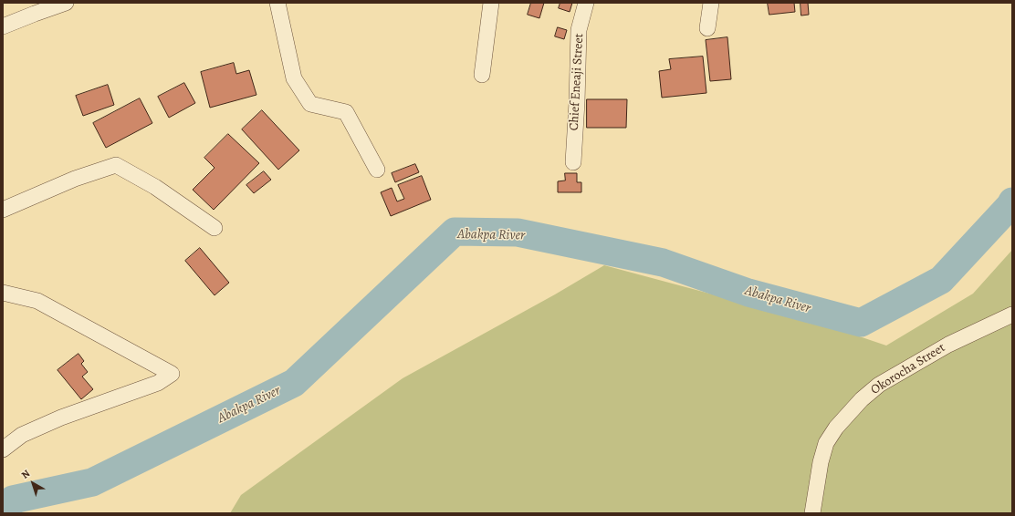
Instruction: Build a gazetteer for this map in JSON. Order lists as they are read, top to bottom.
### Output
{
  "streets": {
    "street": ["Chief Eneaji Street", "Okorocha Street"]
  },
  "water": ["Abakpa River"],
  "north": "top left"
}
